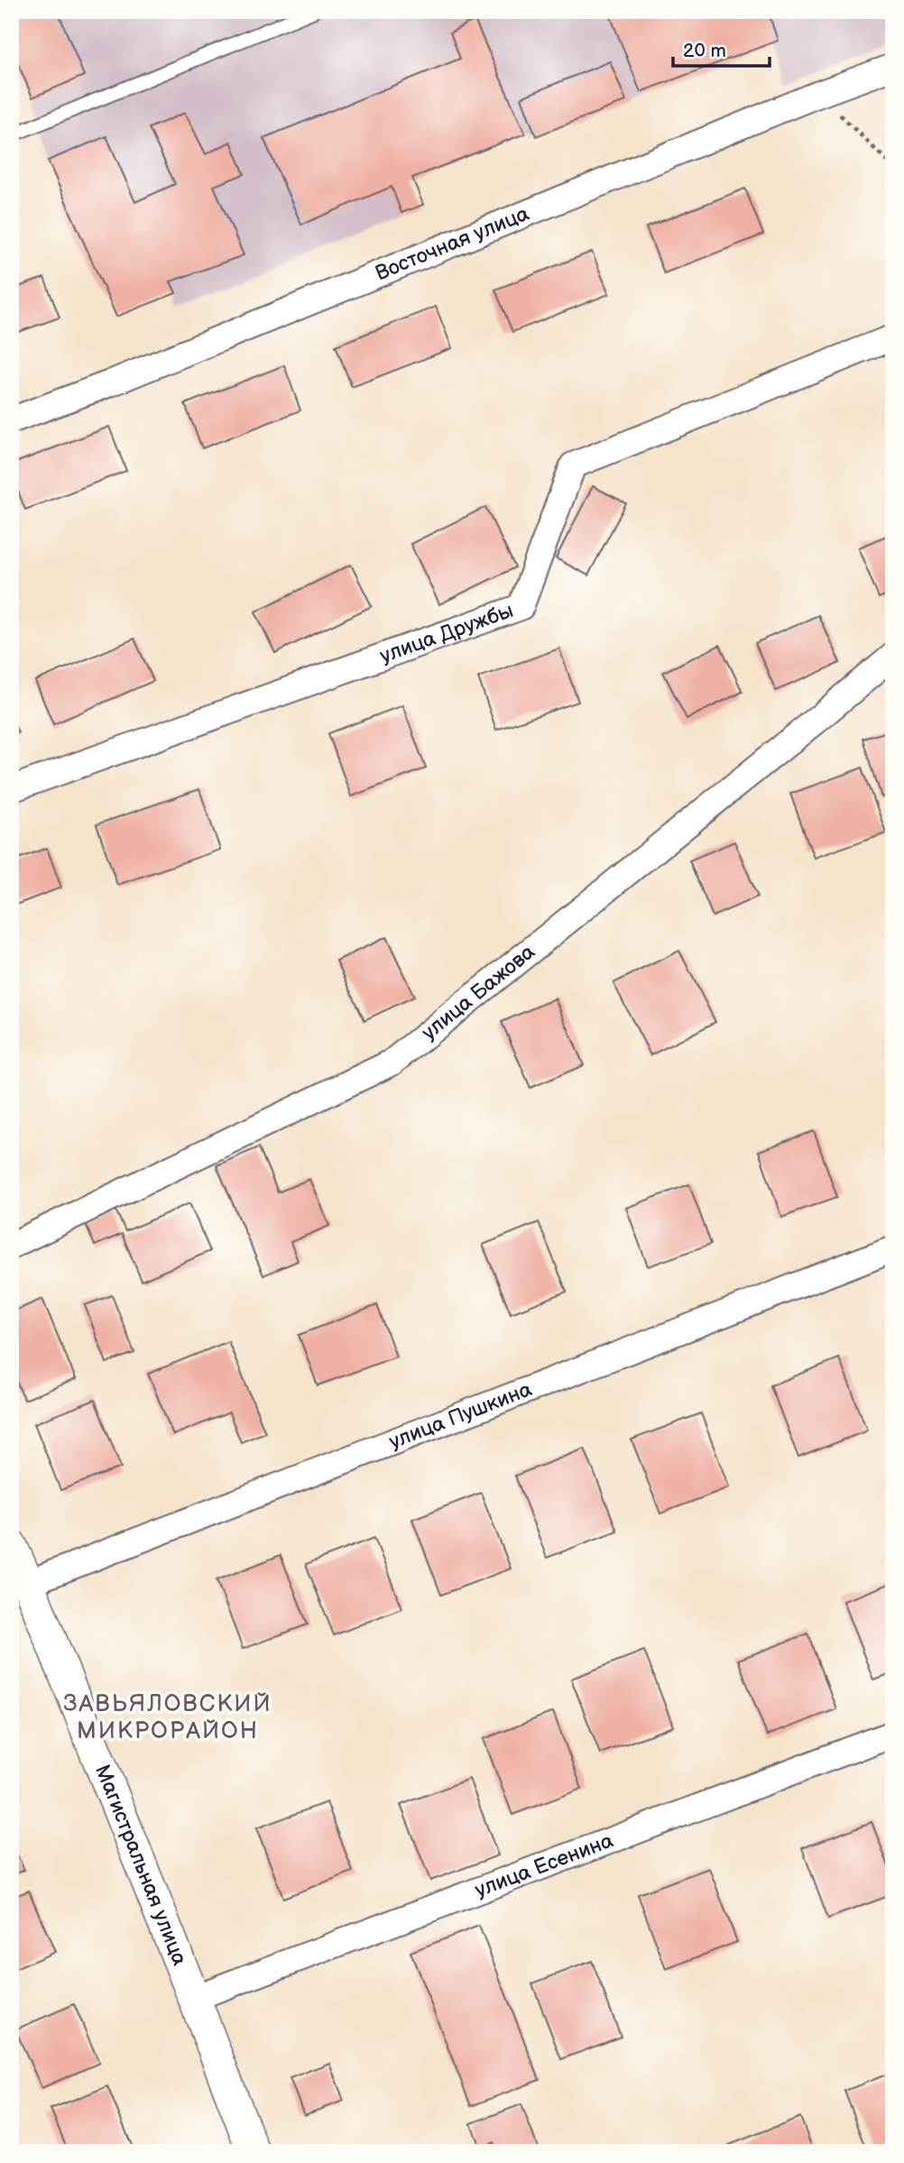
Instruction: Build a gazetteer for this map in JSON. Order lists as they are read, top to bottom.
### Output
{
  "streets": {
    "street": [
      "Восточная улица",
      "улица Дружбы",
      "улица Бажова",
      "улица Пушкина",
      "Магистральная улица",
      "улица Есенина"
    ]
  },
  "crossings": [
    ["улица Пушкина", "Магистральная улица"],
    ["Магистральная улица", "улица Есенина"]
  ],
  "districts": ["ЗАВЬЯЛОВСКИЙ МИКРОРАЙОН"],
  "scale_bar": "20 m"
}
